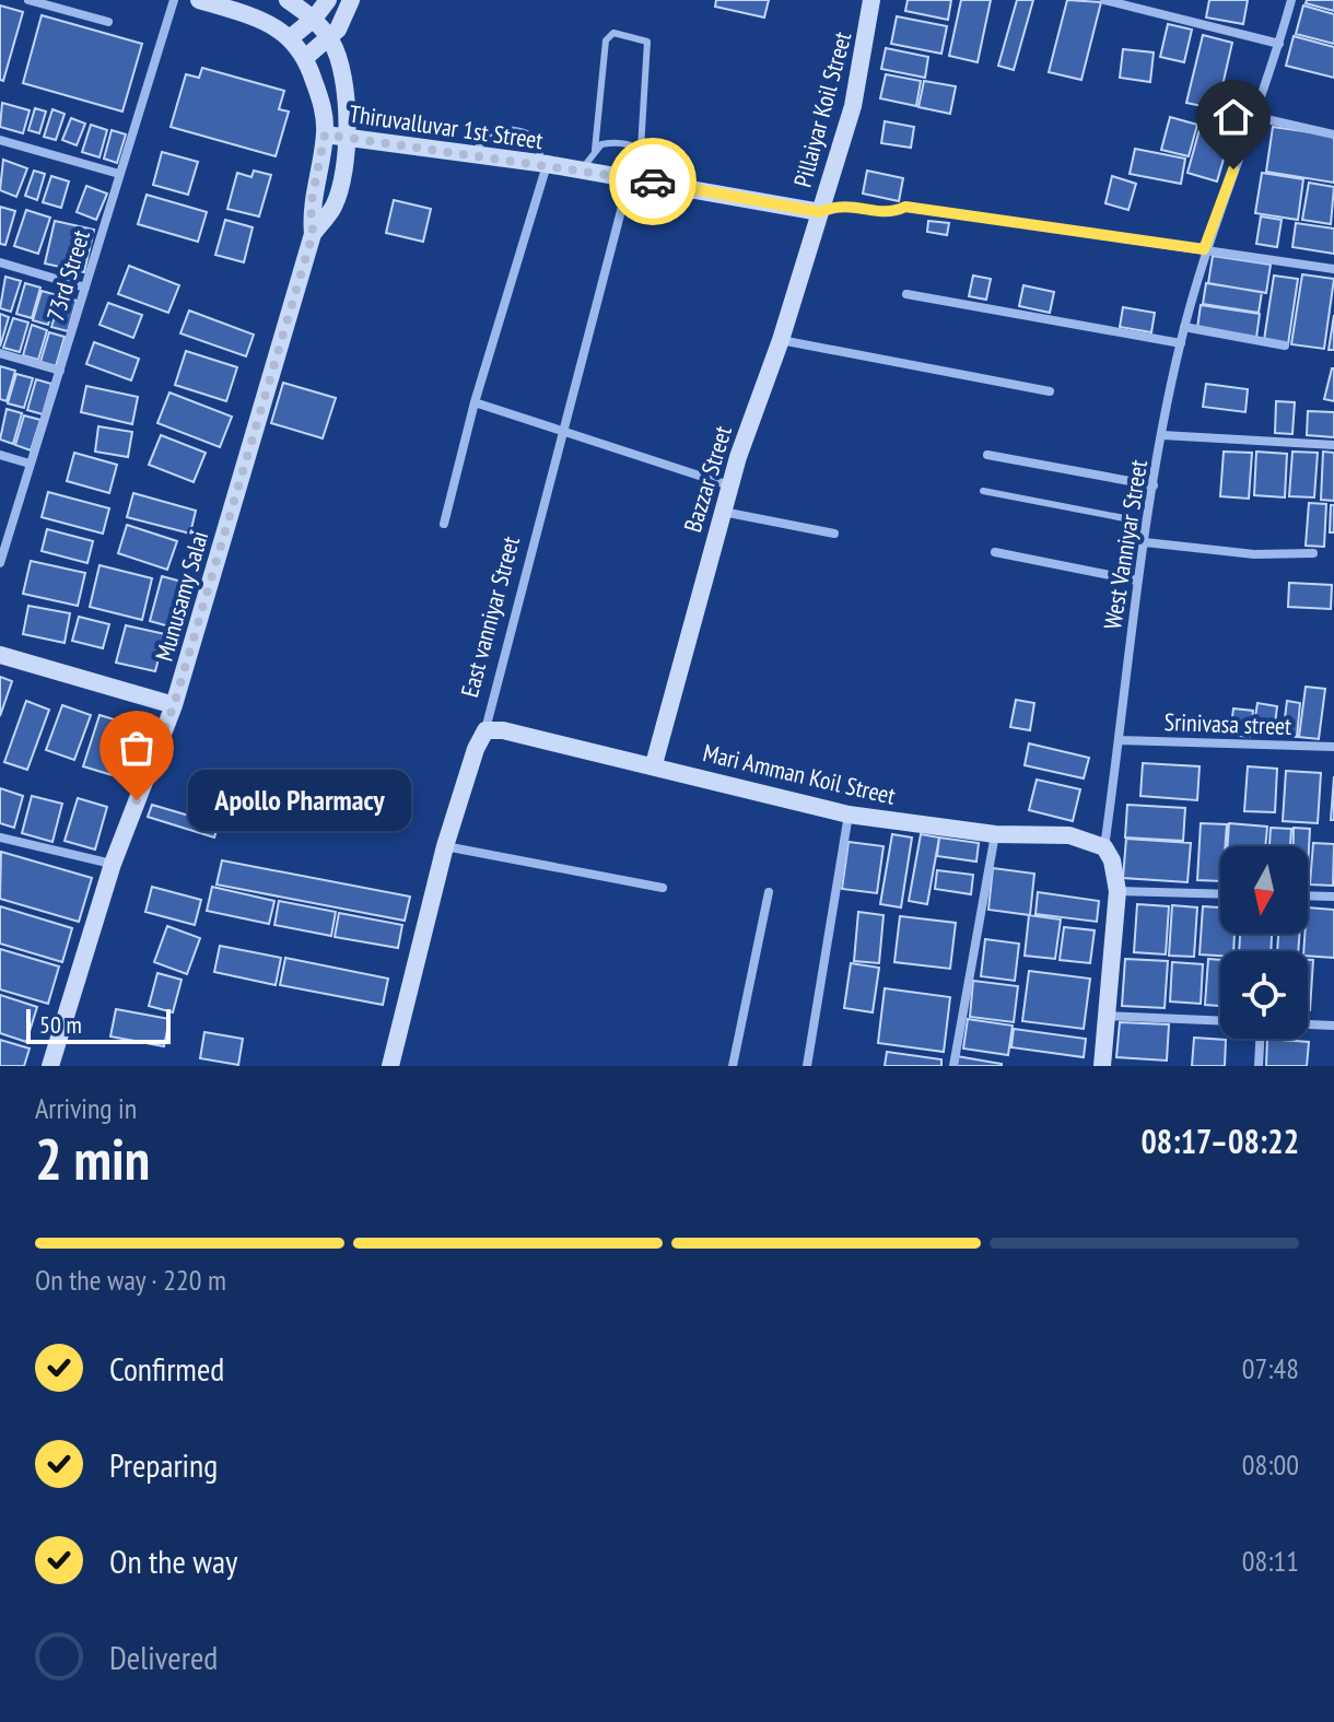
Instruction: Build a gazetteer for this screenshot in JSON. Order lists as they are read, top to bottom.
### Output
{
  "streets": {
    "street": [
      "Pillaiyar Koil Street",
      "Thiruvalluvar 1st Street",
      "73rd Street",
      "Bazzar Street",
      "West Vanniyar Street",
      "Munusamy Salai",
      "East vanniyar Street",
      "Srinivasa street",
      "Mari Amman Koil Street"
    ]
  },
  "crossings": [
    ["Pillaiyar Koil Street", "Thiruvalluvar 1st Street"],
    ["Pillaiyar Koil Street", "Bazzar Street"],
    ["Thiruvalluvar 1st Street", "Bazzar Street"],
    ["Thiruvalluvar 1st Street", "Munusamy Salai"],
    ["Thiruvalluvar 1st Street", "East vanniyar Street"],
    ["Bazzar Street", "Mari Amman Koil Street"],
    ["West Vanniyar Street", "Srinivasa street"],
    ["West Vanniyar Street", "Mari Amman Koil Street"],
    ["East vanniyar Street", "Mari Amman Koil Street"]
  ],
  "places": ["Apollo Pharmacy"],
  "scale_bar": "50 m",
  "north": "bottom",
  "page": {
    "bubble": "Apollo Pharmacy",
    "scale": "50 m",
    "heading": ["2 min", "Arriving in", "08:17–08:22"],
    "bar": "On the way · 220 m",
    "list": [
      ["Confirmed", "07:48"],
      ["Preparing", "08:00"],
      ["On the way", "08:11"],
      "Delivered"
    ]
  }
}
